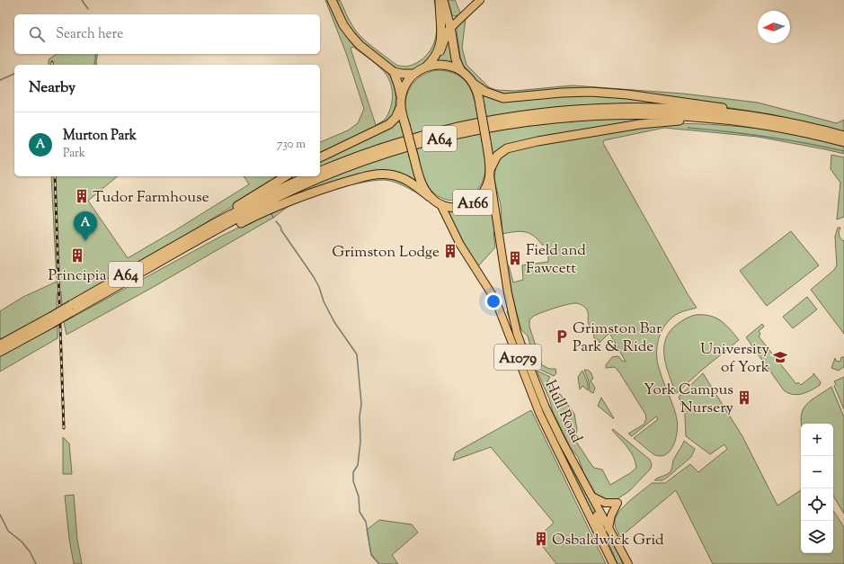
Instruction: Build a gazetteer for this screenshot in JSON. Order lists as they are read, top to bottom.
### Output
{
  "streets": {
    "highway": ["A64", "A166"],
    "main road": ["A1079", "Hull Road"]
  },
  "crossings": [
    ["A166", "Hull Road"]
  ],
  "places": {
    "building": [
      "Tudor Farmhouse",
      "Grimston Lodge",
      "Principia",
      "Field and Fawcett",
      "York Campus Nursery",
      "Osbaldwick Grid"
    ],
    "parking": ["Grimston Bar Park & Ride"],
    "school or university": ["University of York"]
  },
  "north": "left",
  "page": {
    "search": "Search here",
    "heading": "Nearby",
    "list": [
      {
        "mark": "A",
        "name": "Murton Park",
        "note": "Park",
        "value": "730 m"
      }
    ],
    "pins": "A",
    "map_buttons": ["+", "−"]
  }
}
